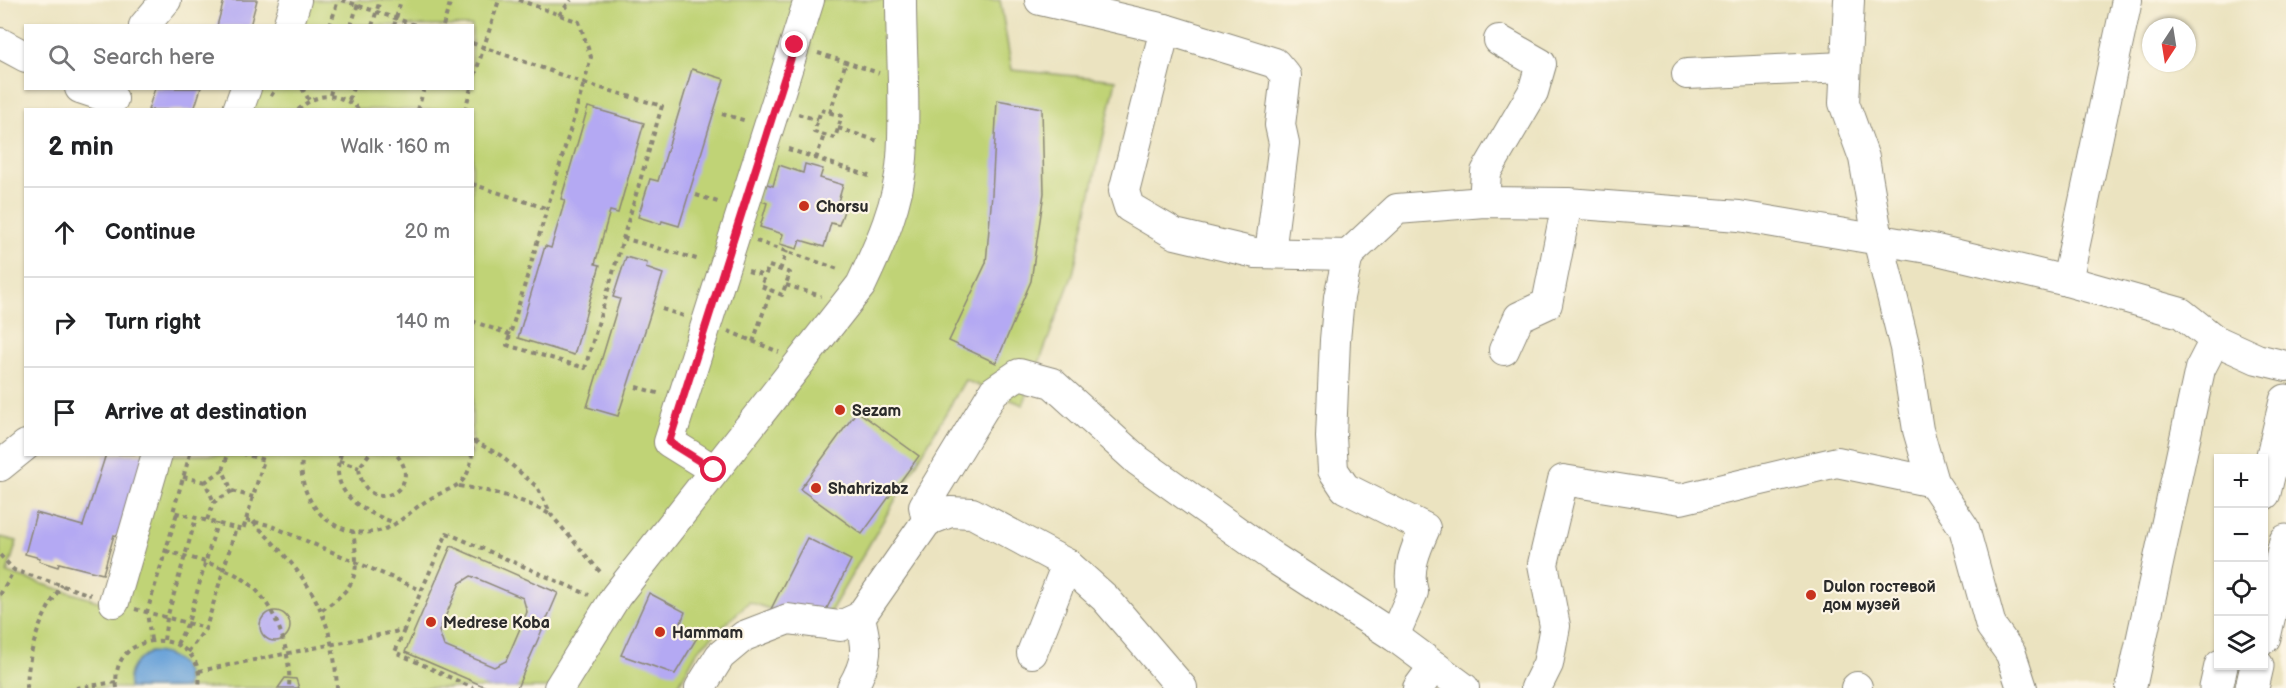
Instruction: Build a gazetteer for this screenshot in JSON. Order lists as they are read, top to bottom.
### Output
{
  "places": [
    "Chorsu",
    "Sezam",
    "Shahrizabz",
    "Dulon гостевой дом музей",
    "Medrese Koba",
    "Hammam"
  ],
  "north": "bottom",
  "page": {
    "search": "Search here",
    "heading": ["2 min", "Walk · 160 m"],
    "list": [
      ["Continue", "20 m"],
      ["Turn right", "140 m"],
      "Arrive at destination"
    ],
    "map_buttons": ["+", "−"]
  }
}
